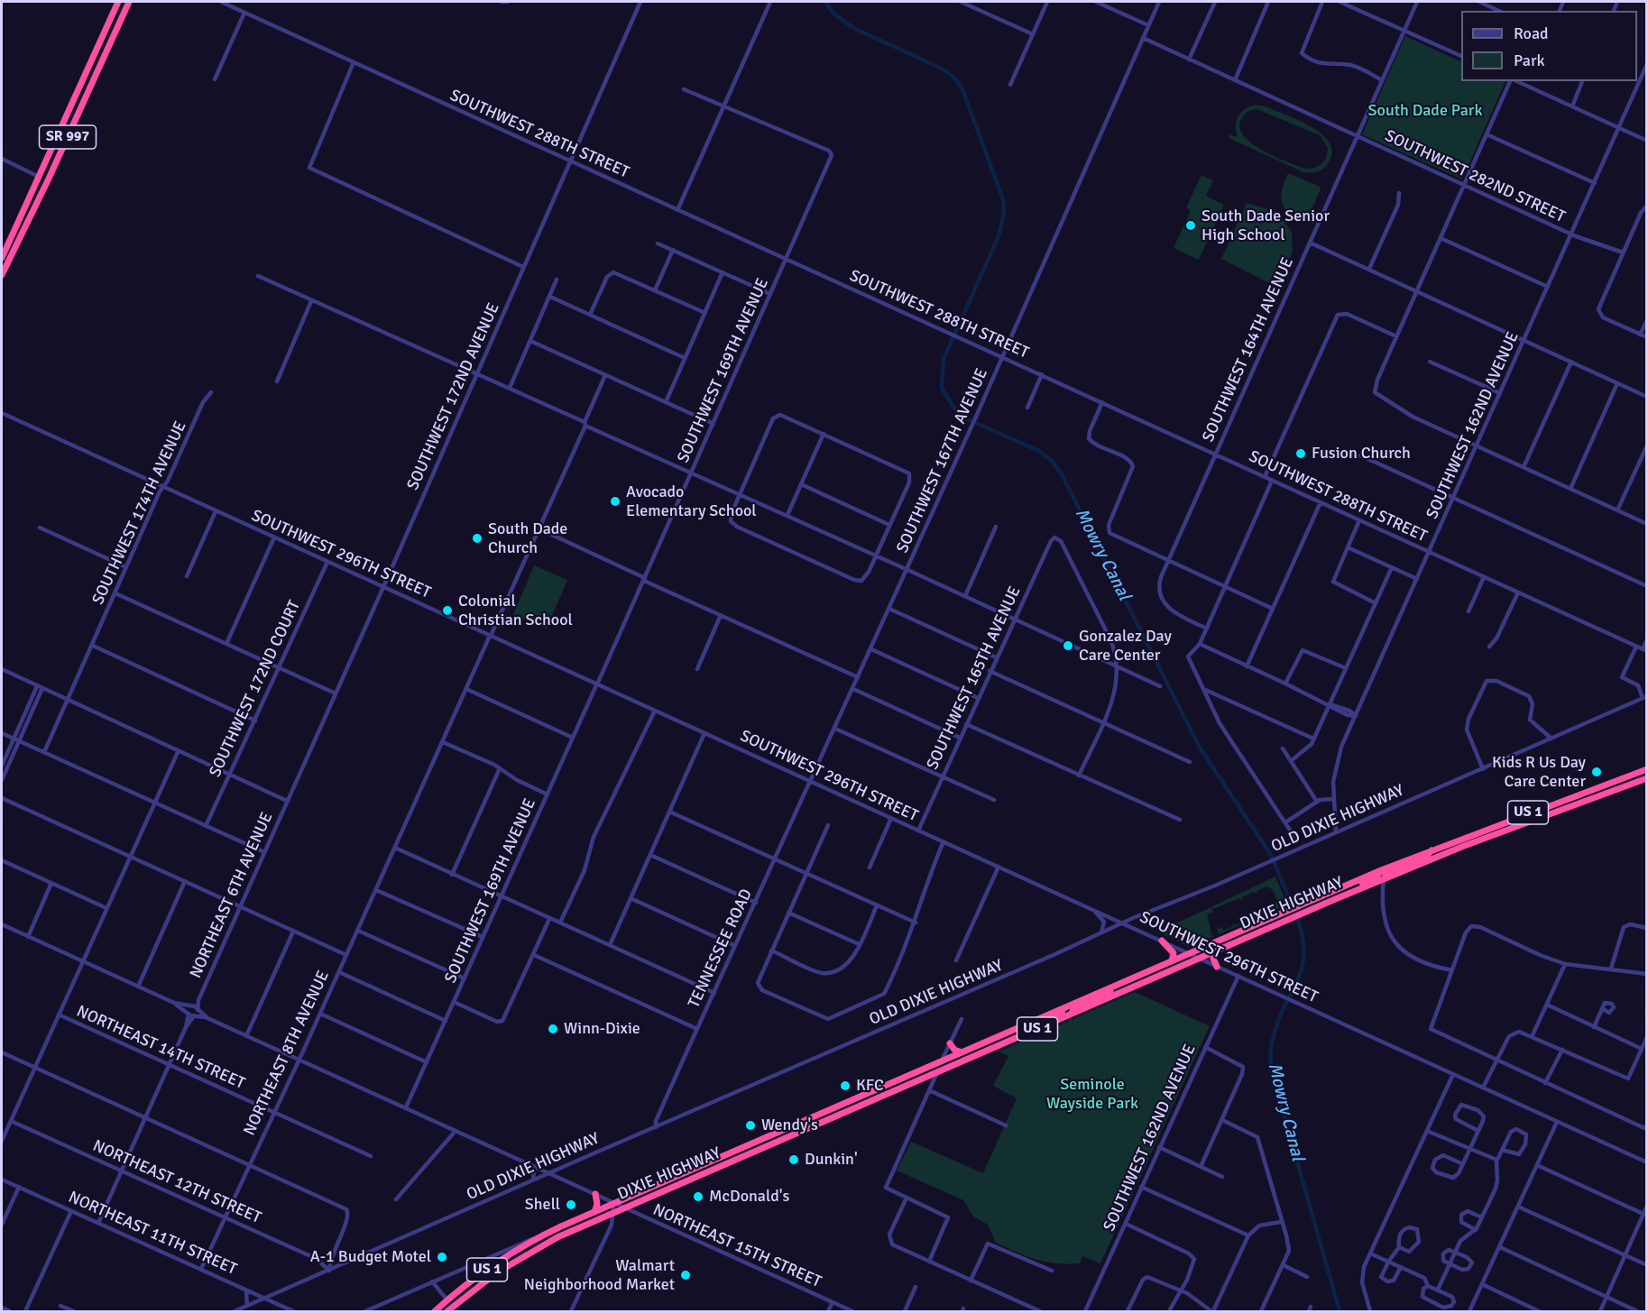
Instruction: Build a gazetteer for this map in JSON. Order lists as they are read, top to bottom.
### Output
{
  "streets": {
    "highway": ["SR 997", "US 1", "DIXIE HIGHWAY"],
    "street": [
      "SOUTHWEST 288TH STREET",
      "SOUTHWEST 282ND STREET",
      "SOUTHWEST 164TH AVENUE",
      "SOUTHWEST 169TH AVENUE",
      "SOUTHWEST 172ND AVENUE",
      "SOUTHWEST 162ND AVENUE",
      "SOUTHWEST 167TH AVENUE",
      "SOUTHWEST 174TH AVENUE",
      "SOUTHWEST 296TH STREET",
      "SOUTHWEST 165TH AVENUE",
      "SOUTHWEST 172ND COURT",
      "OLD DIXIE HIGHWAY",
      "NORTHEAST 6TH AVENUE",
      "TENNESSEE ROAD",
      "NORTHEAST 14TH STREET",
      "NORTHEAST 8TH AVENUE",
      "NORTHEAST 12TH STREET",
      "NORTHEAST 11TH STREET",
      "NORTHEAST 15TH STREET"
    ]
  },
  "crossings": [
    ["SOUTHWEST 288TH STREET", "SOUTHWEST 164TH AVENUE"],
    ["SOUTHWEST 288TH STREET", "SOUTHWEST 169TH AVENUE"],
    ["SOUTHWEST 288TH STREET", "SOUTHWEST 172ND AVENUE"],
    ["SOUTHWEST 288TH STREET", "SOUTHWEST 162ND AVENUE"],
    ["SOUTHWEST 288TH STREET", "SOUTHWEST 167TH AVENUE"],
    ["SOUTHWEST 282ND STREET", "SOUTHWEST 164TH AVENUE"],
    ["SOUTHWEST 282ND STREET", "SOUTHWEST 162ND AVENUE"],
    ["SOUTHWEST 282ND STREET", "SOUTHWEST 167TH AVENUE"],
    ["SOUTHWEST 169TH AVENUE", "SOUTHWEST 296TH STREET"],
    ["SOUTHWEST 169TH AVENUE", "NORTHEAST 15TH STREET"],
    ["SOUTHWEST 172ND AVENUE", "SOUTHWEST 296TH STREET"],
    ["SOUTHWEST 172ND AVENUE", "NORTHEAST 6TH AVENUE"],
    ["SOUTHWEST 162ND AVENUE", "SOUTHWEST 296TH STREET"],
    ["SOUTHWEST 162ND AVENUE", "OLD DIXIE HIGHWAY"],
    ["SOUTHWEST 167TH AVENUE", "SOUTHWEST 296TH STREET"],
    ["SOUTHWEST 167TH AVENUE", "TENNESSEE ROAD"],
    ["SOUTHWEST 174TH AVENUE", "SOUTHWEST 296TH STREET"],
    ["SOUTHWEST 296TH STREET", "SOUTHWEST 165TH AVENUE"],
    ["SOUTHWEST 296TH STREET", "SOUTHWEST 172ND COURT"],
    ["SOUTHWEST 296TH STREET", "OLD DIXIE HIGHWAY"],
    ["SOUTHWEST 296TH STREET", "DIXIE HIGHWAY"],
    ["SOUTHWEST 296TH STREET", "TENNESSEE ROAD"],
    ["SOUTHWEST 296TH STREET", "NORTHEAST 8TH AVENUE"],
    ["US 1", "DIXIE HIGHWAY"],
    ["OLD DIXIE HIGHWAY", "TENNESSEE ROAD"],
    ["OLD DIXIE HIGHWAY", "NORTHEAST 12TH STREET"],
    ["OLD DIXIE HIGHWAY", "NORTHEAST 11TH STREET"],
    ["OLD DIXIE HIGHWAY", "NORTHEAST 15TH STREET"],
    ["DIXIE HIGHWAY", "NORTHEAST 15TH STREET"],
    ["NORTHEAST 14TH STREET", "NORTHEAST 8TH AVENUE"],
    ["NORTHEAST 8TH AVENUE", "NORTHEAST 12TH STREET"],
    ["NORTHEAST 8TH AVENUE", "NORTHEAST 11TH STREET"],
    ["NORTHEAST 8TH AVENUE", "NORTHEAST 15TH STREET"]
  ],
  "water": ["Mowry Canal"],
  "parks": ["South Dade Park", "Seminole Wayside Park"],
  "places": [
    "South Dade Senior High School",
    "Fusion Church",
    "Avocado Elementary School",
    "South Dade Church",
    "Colonial Christian School",
    "Gonzalez Day Care Center",
    "Kids R Us Day Care Center",
    "Winn-Dixie",
    "KFC",
    "Wendy's",
    "Dunkin'",
    "McDonald's",
    "Shell",
    "A-1 Budget Motel",
    "Walmart Neighborhood Market"
  ],
  "legend": ["Road", "Park"]
}
